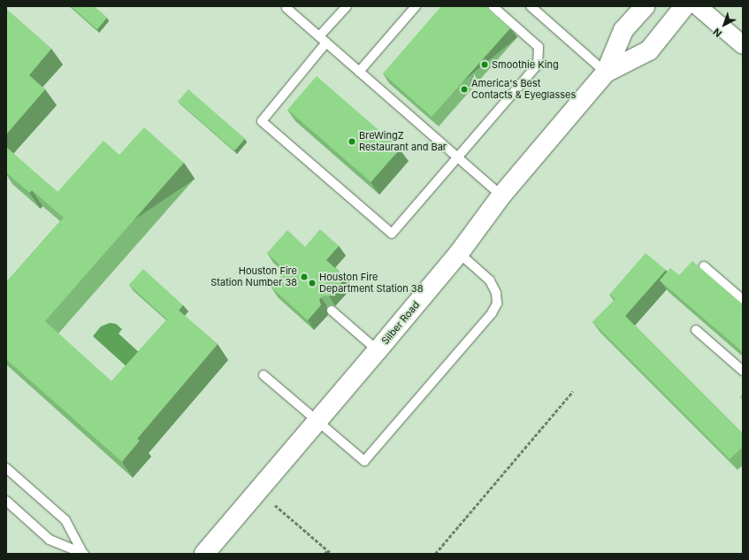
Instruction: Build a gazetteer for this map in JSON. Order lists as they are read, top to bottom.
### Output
{
  "streets": {
    "street": ["Silber Road"]
  },
  "places": [
    "Smoothie King",
    "America's Best Contacts & Eyeglasses",
    "BreWingZ Restaurant and Bar",
    "Houston Fire Station Number 38",
    "Houston Fire Department Station 38"
  ],
  "north": "bottom left"
}
